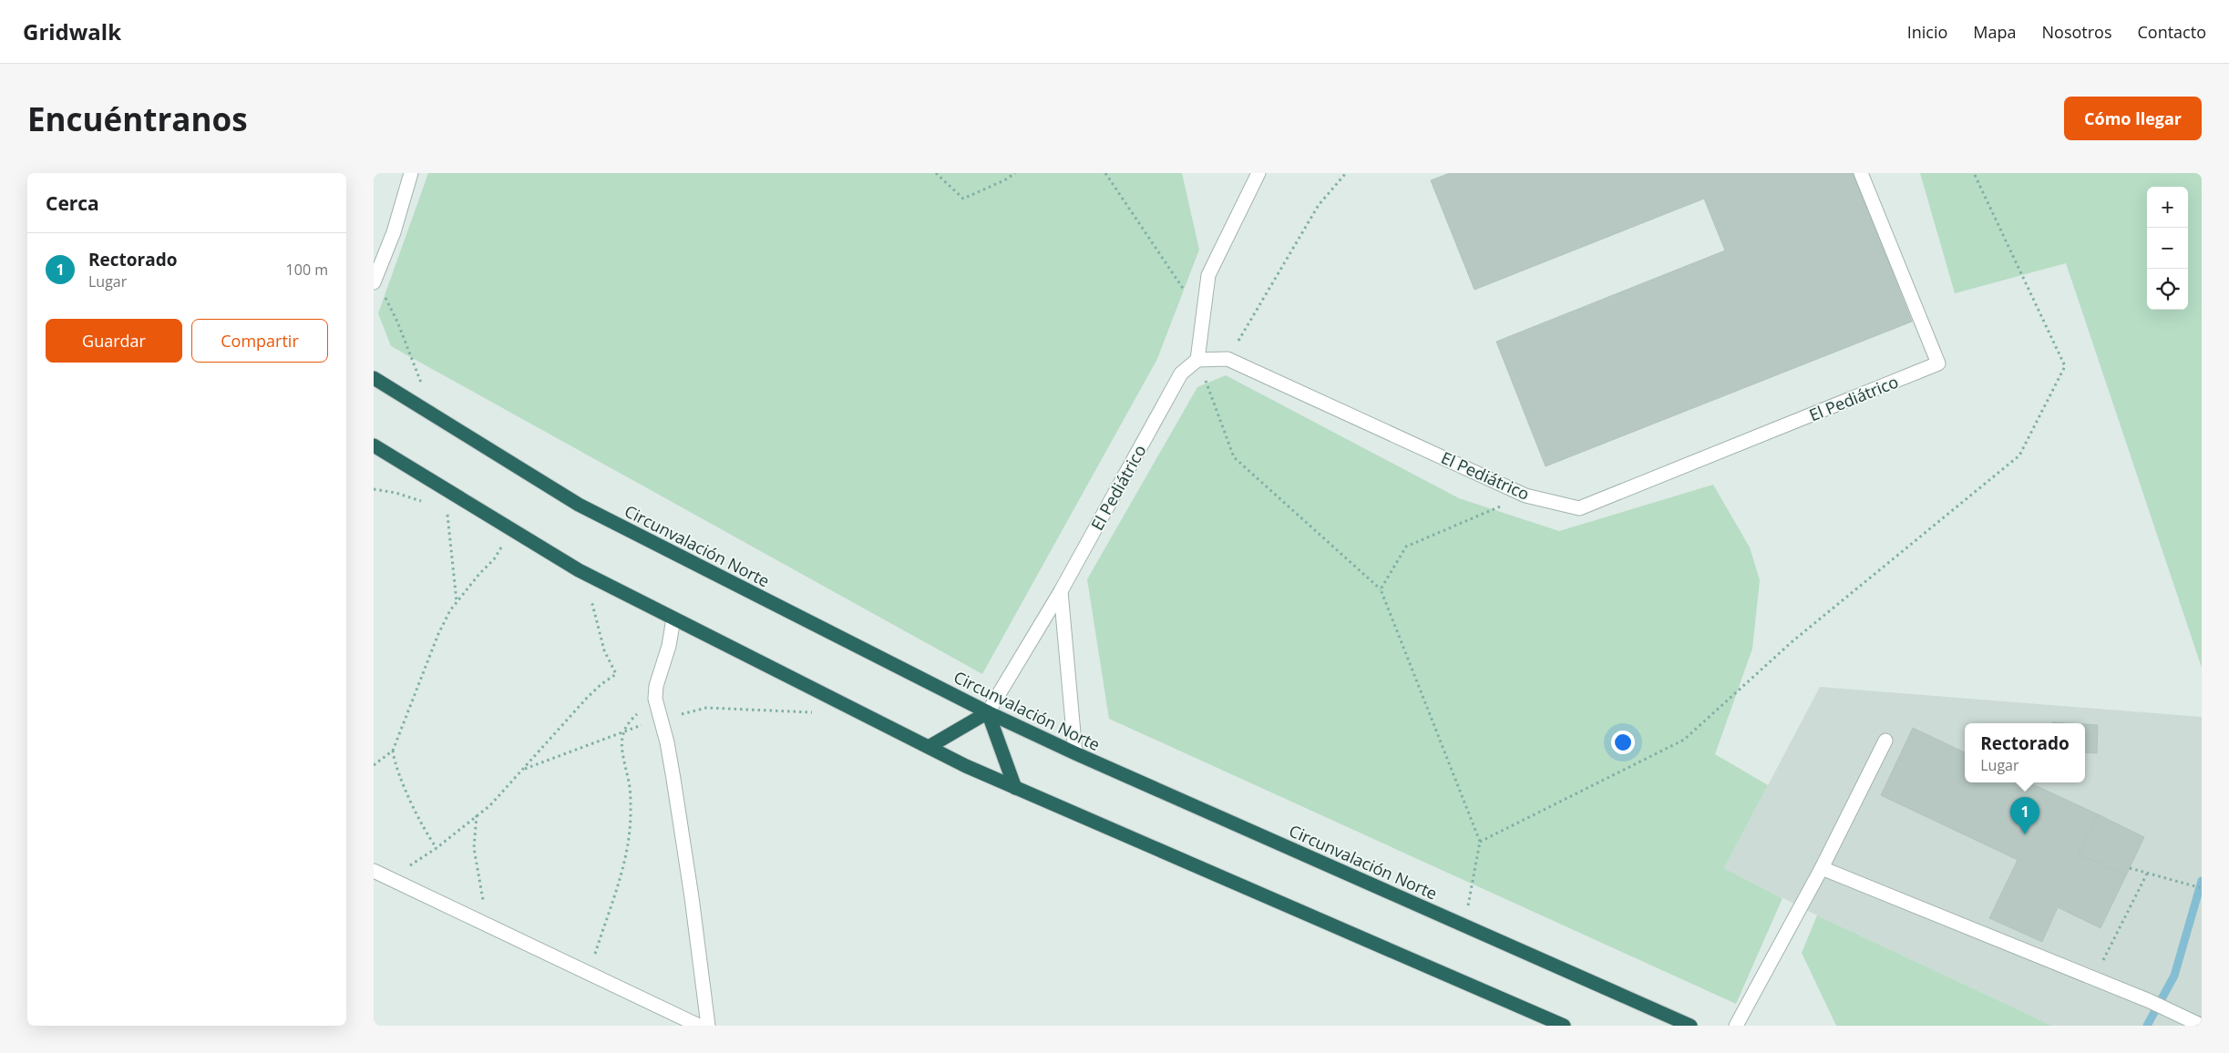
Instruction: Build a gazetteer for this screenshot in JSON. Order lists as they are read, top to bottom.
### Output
{
  "streets": {
    "highway": ["Circunvalación Norte"],
    "street": ["El Pediátrico"]
  },
  "crossings": [
    ["El Pediátrico", "Circunvalación Norte"]
  ],
  "page": {
    "header": "Gridwalk",
    "nav": [
      "Inicio",
      "Mapa",
      "Nosotros",
      "Contacto"
    ],
    "buttons": [
      "Cómo llegar",
      ["Guardar", "Compartir"]
    ],
    "title": "Encuéntranos",
    "heading": "Cerca",
    "map_buttons": ["+", "−"],
    "list": [
      {
        "mark": "1",
        "name": "Rectorado",
        "note": "Lugar",
        "value": "100 m"
      }
    ],
    "popup": ["Rectorado", "Lugar"],
    "pins": "1"
  }
}
